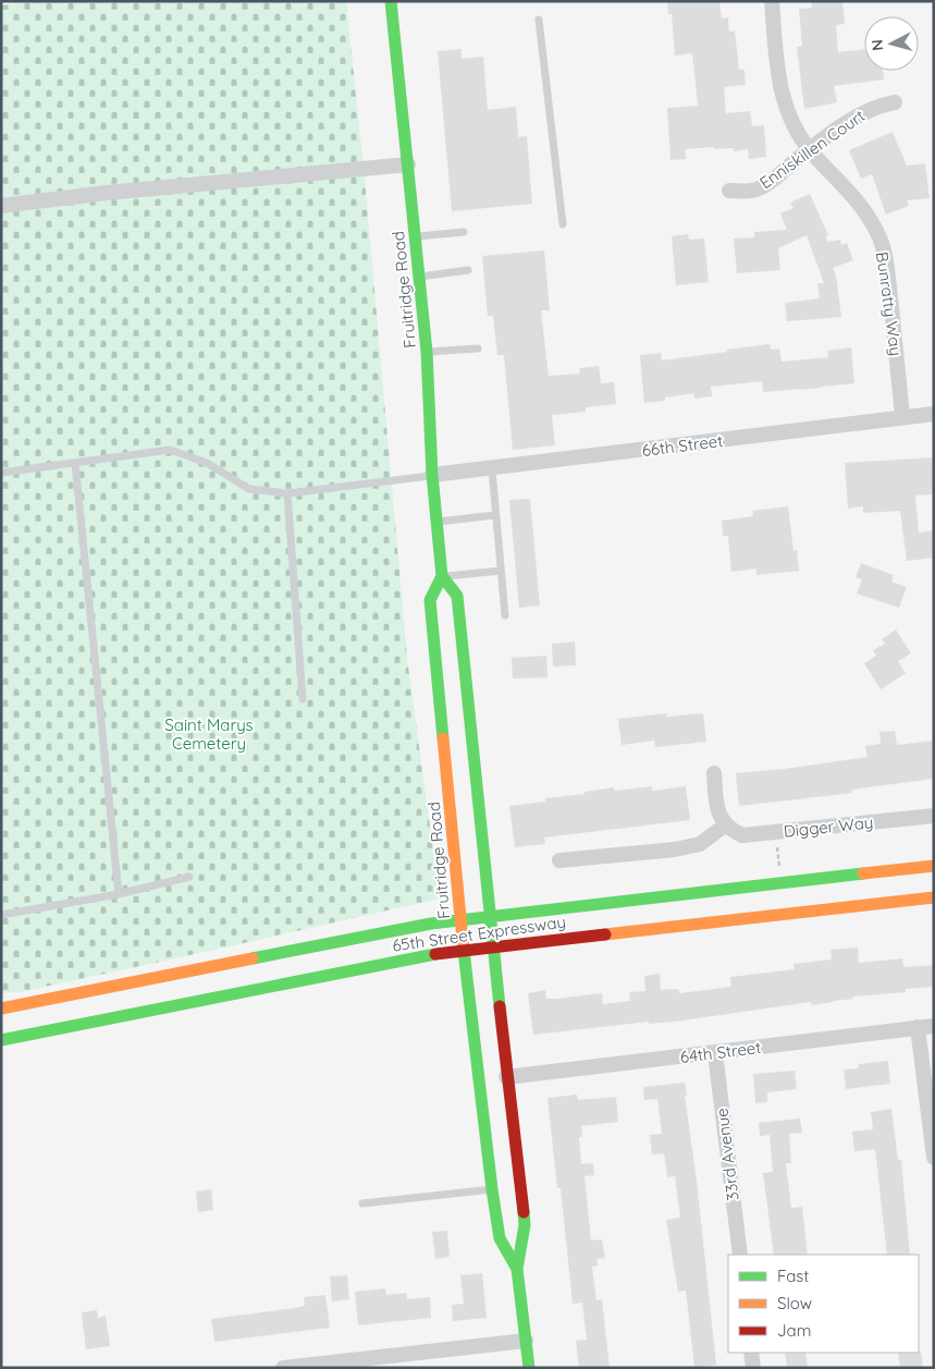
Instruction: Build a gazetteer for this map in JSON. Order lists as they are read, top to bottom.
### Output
{
  "streets": {
    "main road": ["Fruitridge Road", "65th Street Expressway"],
    "street": [
      "Enniskillen Court",
      "Bunratty Way",
      "66th Street",
      "Digger Way",
      "64th Street",
      "33rd Avenue"
    ]
  },
  "crossings": [
    ["Enniskillen Court", "Bunratty Way"],
    ["Fruitridge Road", "66th Street"],
    ["Fruitridge Road", "65th Street Expressway"],
    ["Fruitridge Road", "64th Street"],
    ["Bunratty Way", "66th Street"],
    ["64th Street", "33rd Avenue"]
  ],
  "parks": ["Saint Marys Cemetery"],
  "legend": ["Fast", "Slow", "Jam"],
  "north": "left"
}
